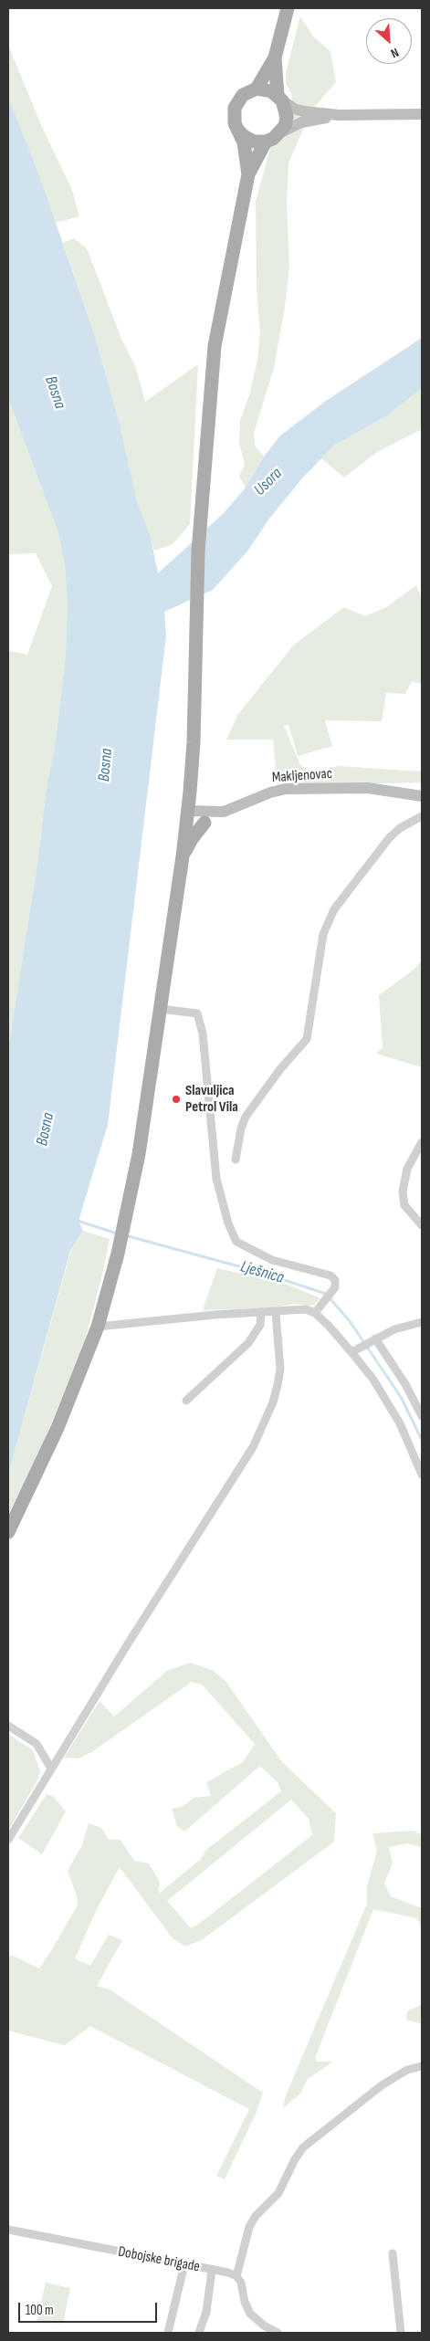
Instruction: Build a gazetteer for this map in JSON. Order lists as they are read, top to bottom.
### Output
{
  "streets": {
    "street": ["Makljenovac", "Dobojske brigade"]
  },
  "water": ["Bosna", "Usora", "Lješnica"],
  "places": ["Slavuljica Petrol Vila"],
  "scale_bar": "100 m",
  "north": "bottom right"
}
